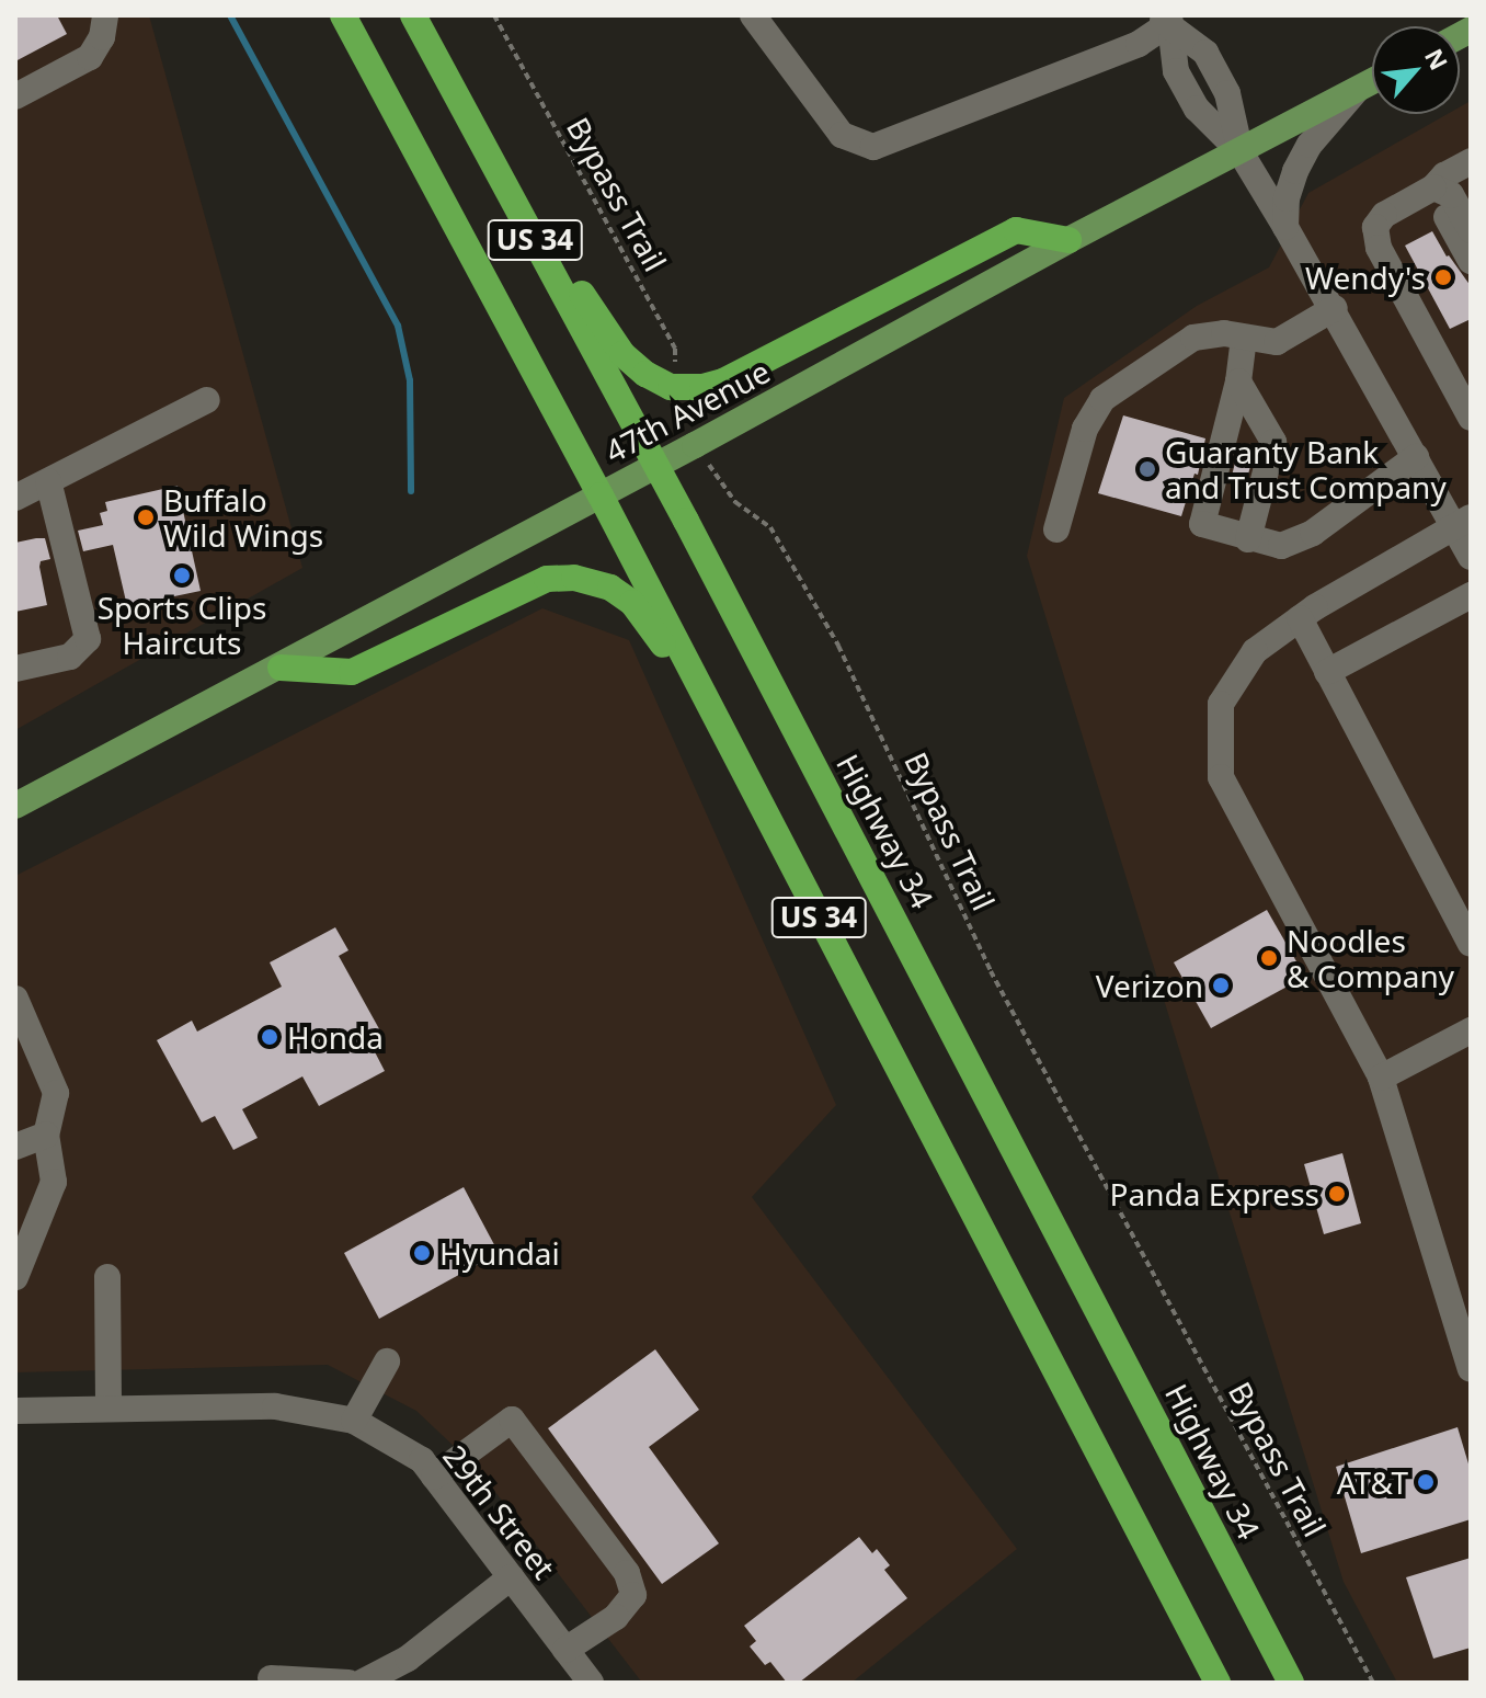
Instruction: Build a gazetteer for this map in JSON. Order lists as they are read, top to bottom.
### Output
{
  "streets": {
    "highway": ["US 34", "Highway 34"],
    "main road": ["47th Avenue"],
    "street": ["29th Street"],
    "path": ["Bypass Trail"]
  },
  "crossings": [
    ["Bypass Trail", "47th Avenue"],
    ["US 34", "47th Avenue"],
    ["47th Avenue", "Highway 34"]
  ],
  "places": [
    "Wendy's",
    "Guaranty Bank and Trust Company",
    "Buffalo Wild Wings",
    "Sports Clips Haircuts",
    "Noodles & Company",
    "Verizon",
    "Honda",
    "Panda Express",
    "Hyundai",
    "AT&T"
  ],
  "north": "top right"
}
